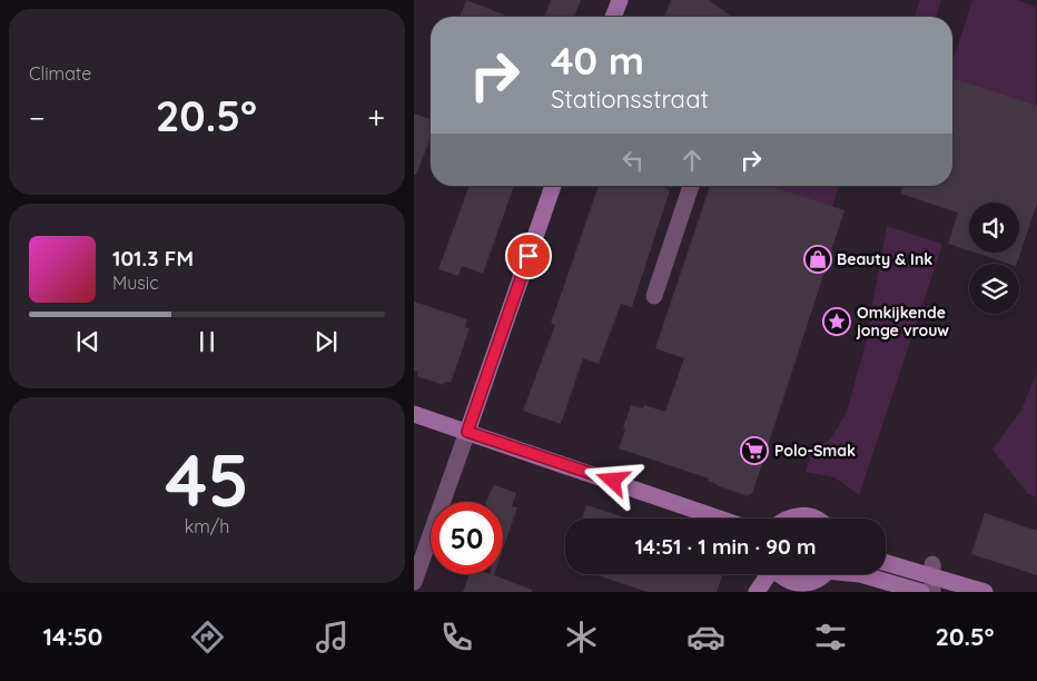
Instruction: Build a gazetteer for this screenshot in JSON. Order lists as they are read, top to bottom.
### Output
{
  "places": {
    "shop": ["Beauty & Ink"],
    "place": ["Omkijkende jonge vrouw"],
    "supermarket": ["Polo-Smak"]
  },
  "page": {
    "tile": [
      "Climate",
      ["45", "km/h"]
    ],
    "turn": ["40 m", "Stationsstraat"],
    "heat": ["−", "20.5°", "+"],
    "song": ["101.3 FM", "Music"],
    "limit": "50",
    "trip": "14:51 · 1 min · 90 m",
    "tabs": ["14:50", "20.5°"]
  }
}
